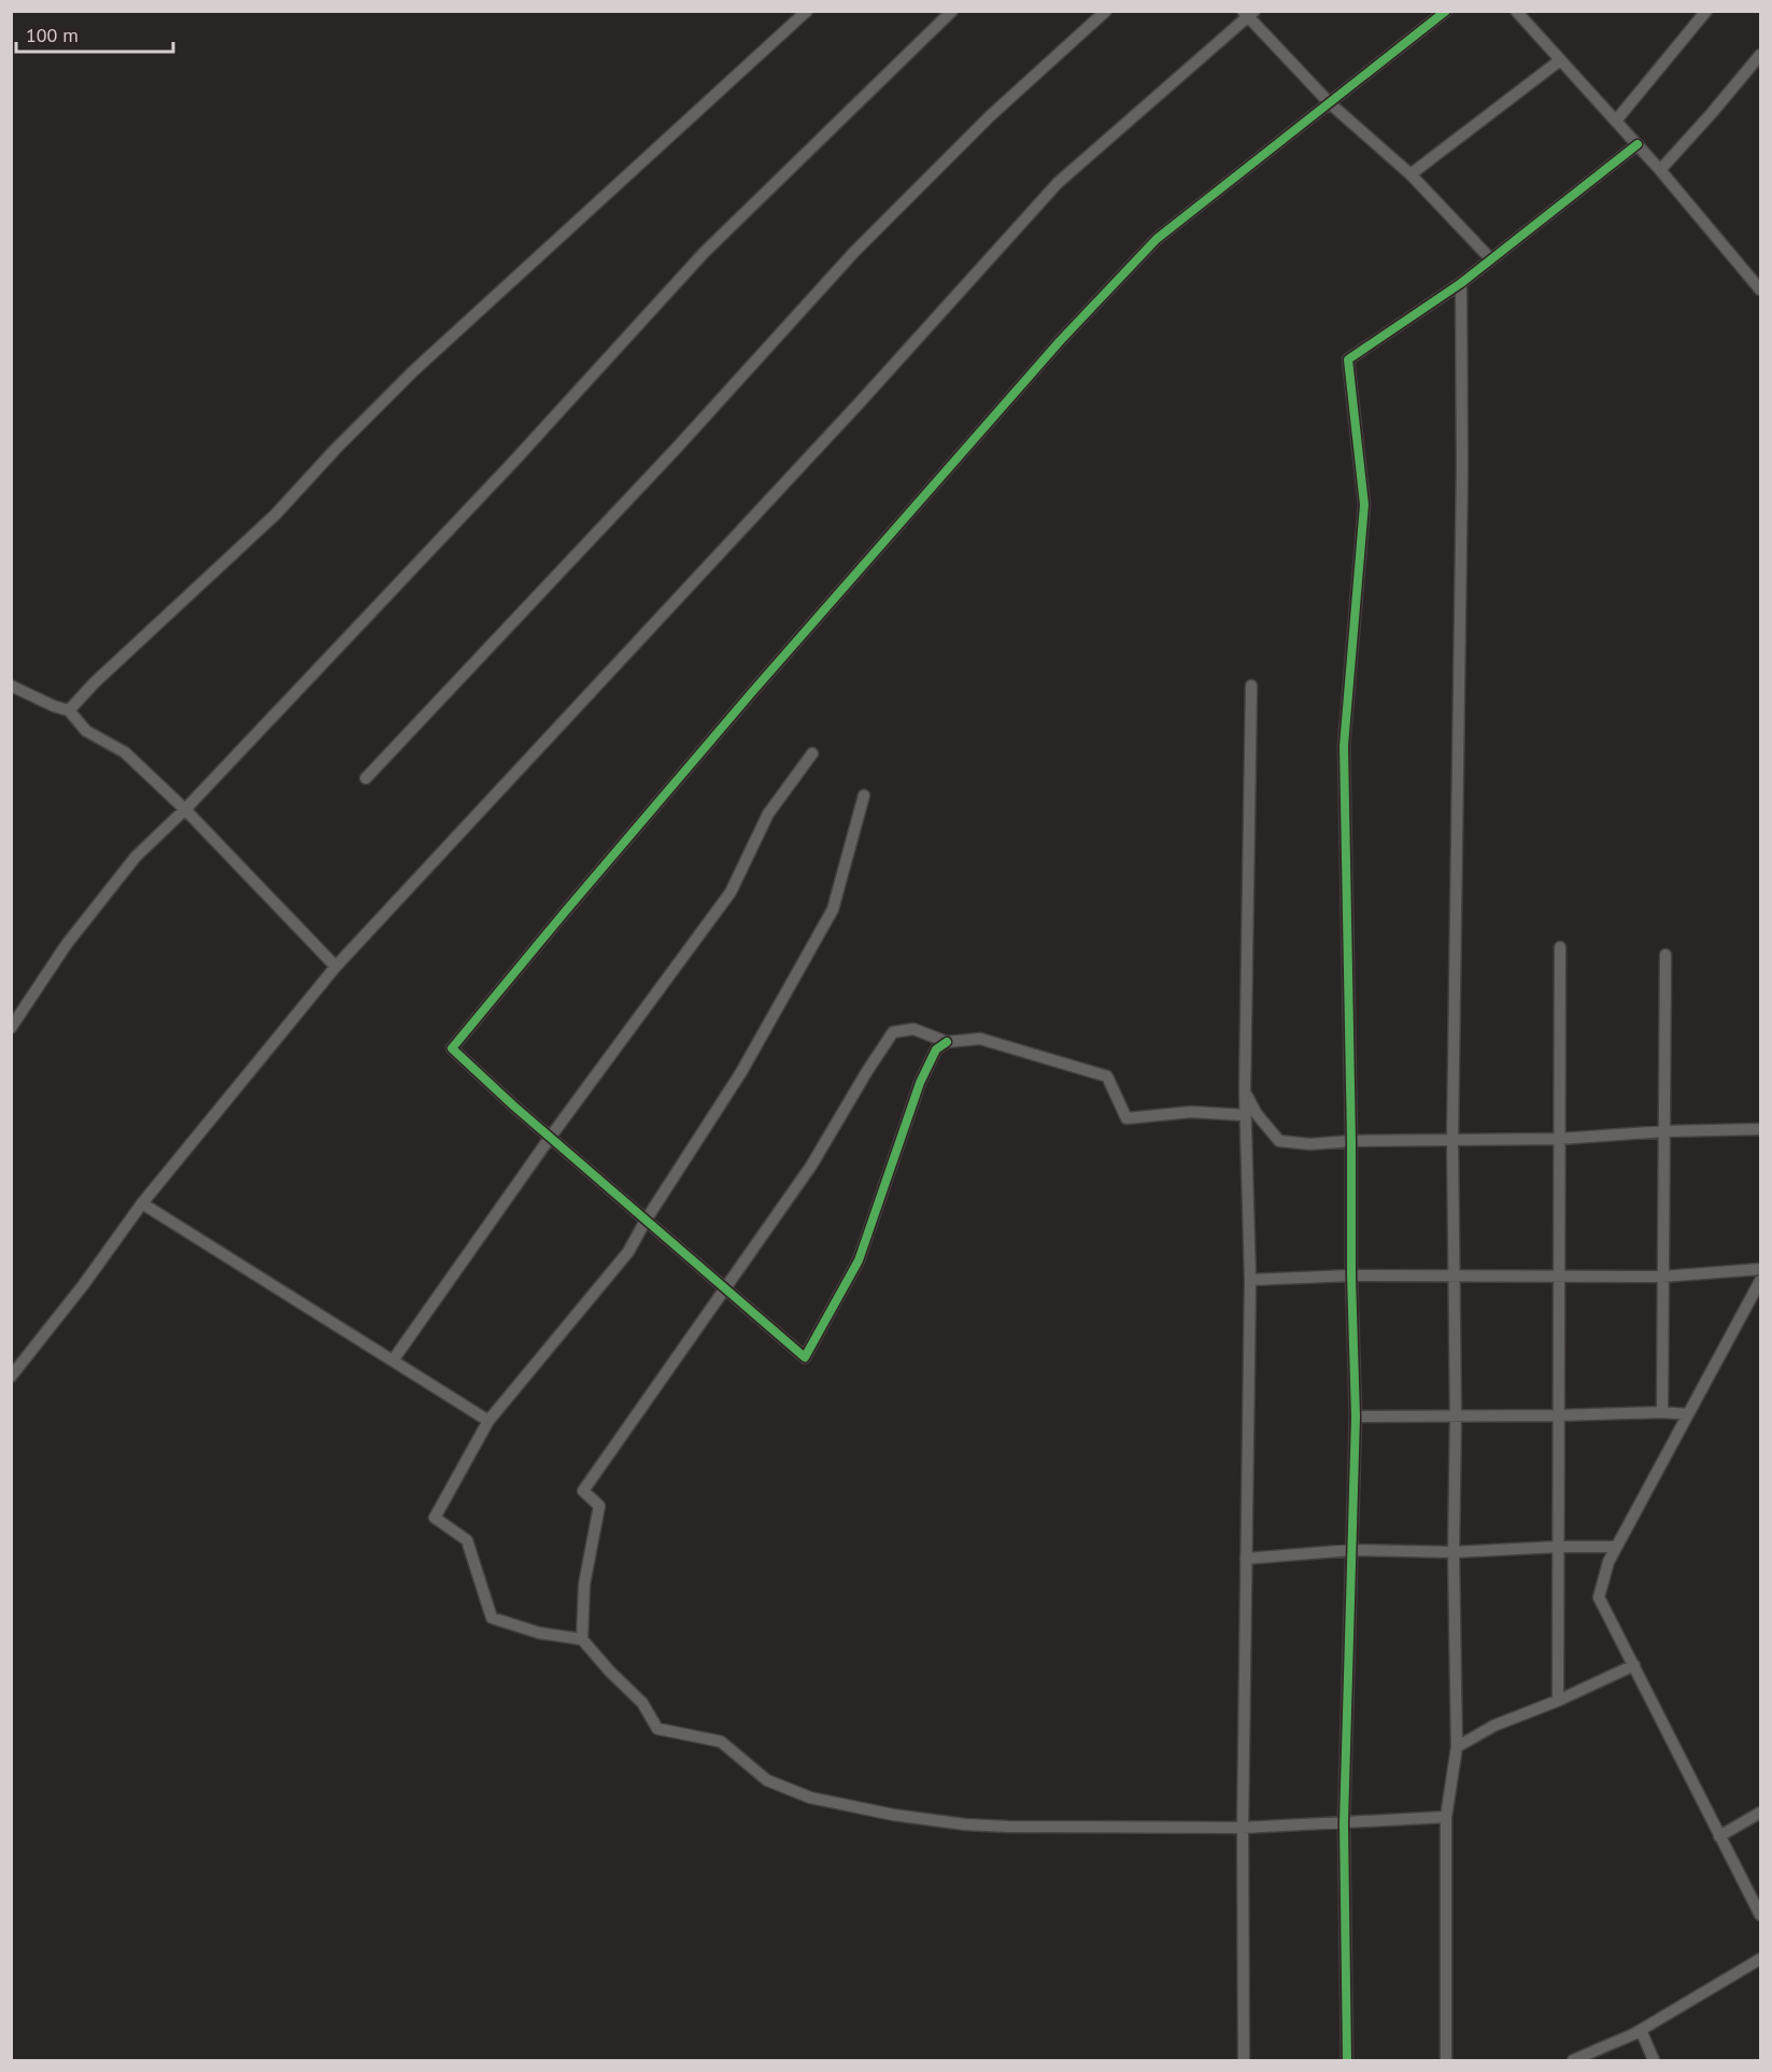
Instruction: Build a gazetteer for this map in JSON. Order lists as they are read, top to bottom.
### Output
{
  "scale_bar": "100 m"
}
